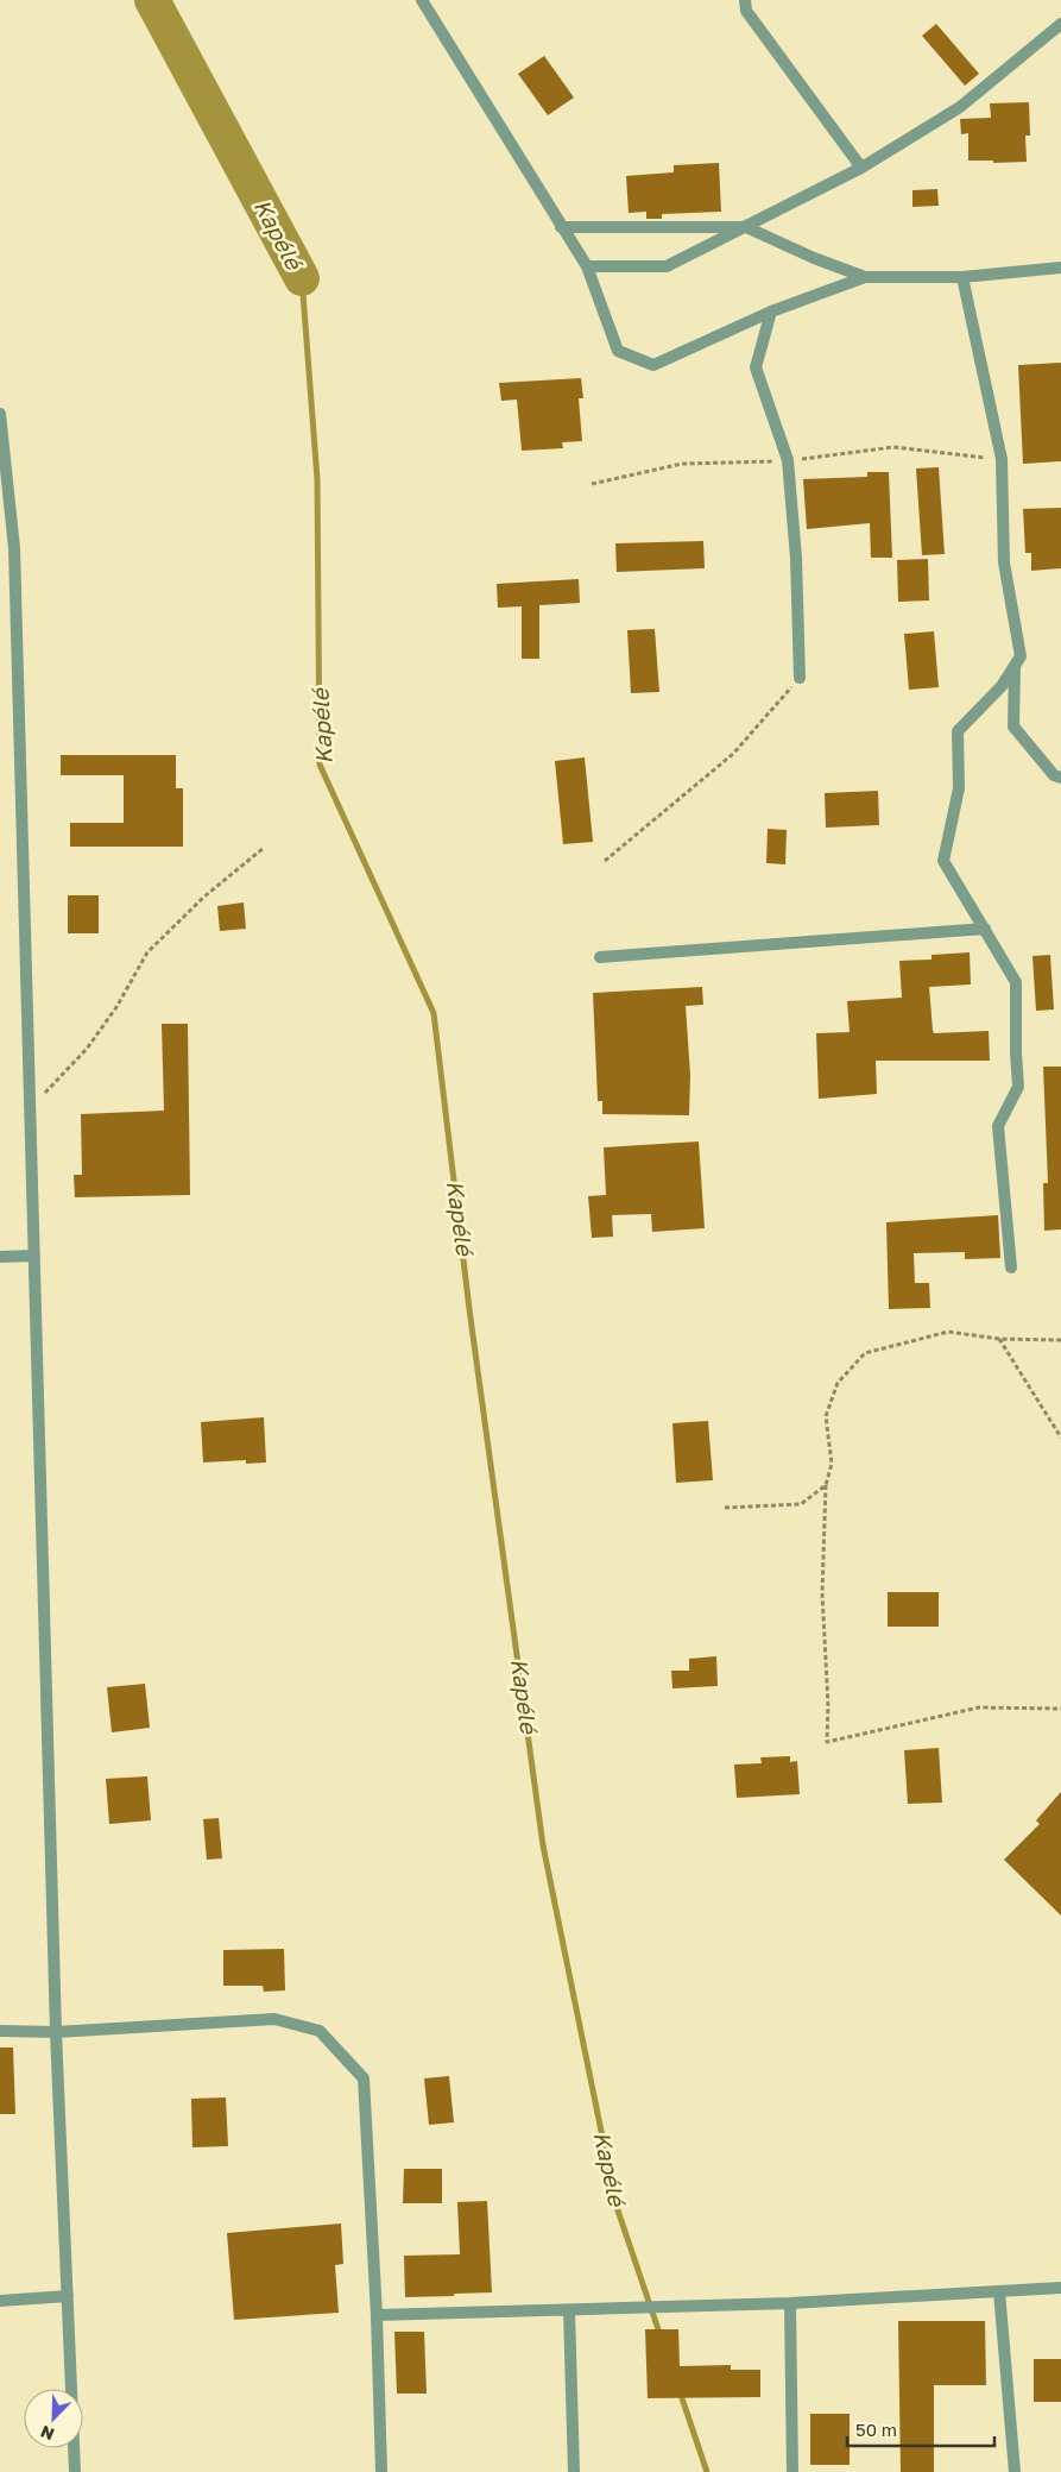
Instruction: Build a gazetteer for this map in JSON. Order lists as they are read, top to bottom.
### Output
{
  "water": ["Kapélé"],
  "scale_bar": "50 m",
  "north": "bottom left"
}
